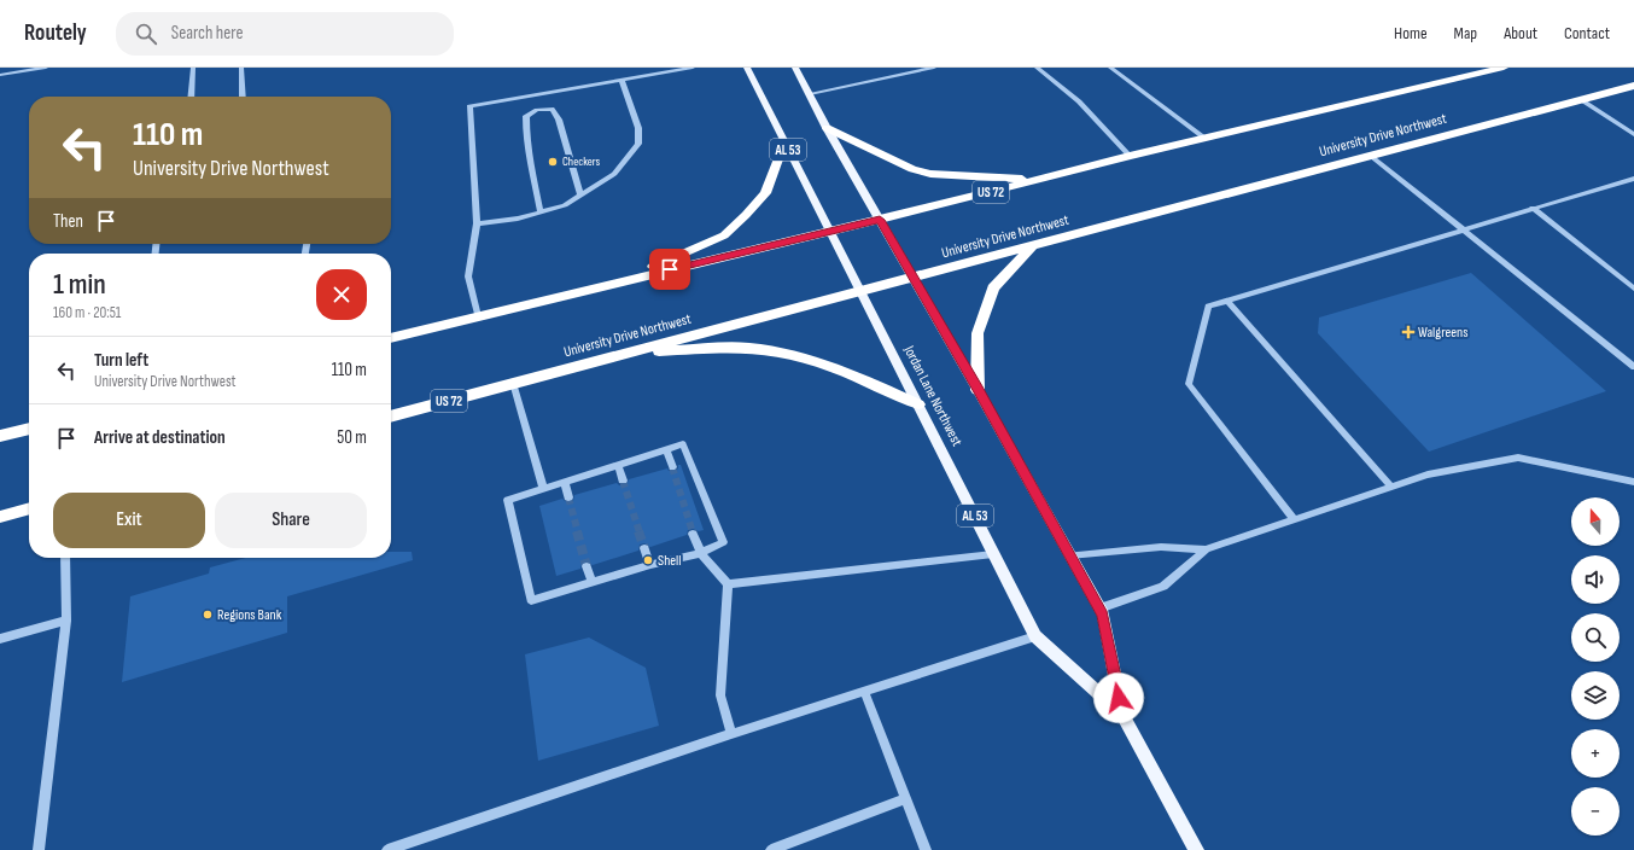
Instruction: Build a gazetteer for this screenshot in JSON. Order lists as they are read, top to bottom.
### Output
{
  "streets": {
    "highway": ["University Drive Northwest", "US 72"],
    "main road": ["AL 53", "Jordan Lane Northwest"]
  },
  "crossings": [
    ["University Drive Northwest", "Jordan Lane Northwest"],
    ["US 72", "Jordan Lane Northwest"]
  ],
  "places": {
    "other": ["Checkers", "Shell", "Regions Bank"],
    "health": ["Walgreens"]
  },
  "north": "top",
  "page": {
    "header": "Routely",
    "search": "Search here",
    "nav": [
      "Home",
      "Map",
      "About",
      "Contact"
    ],
    "turn": ["110 m", "University Drive Northwest"],
    "then": "Then",
    "heading": ["1 min", "160 m · 20:51"],
    "list": [
      {
        "name": "Turn left",
        "note": "University Drive Northwest",
        "value": "110 m"
      },
      {
        "name": "Arrive at destination",
        "value": "50 m"
      }
    ],
    "buttons": ["Exit", "Share"],
    "map_buttons": ["+", "−"]
  }
}
